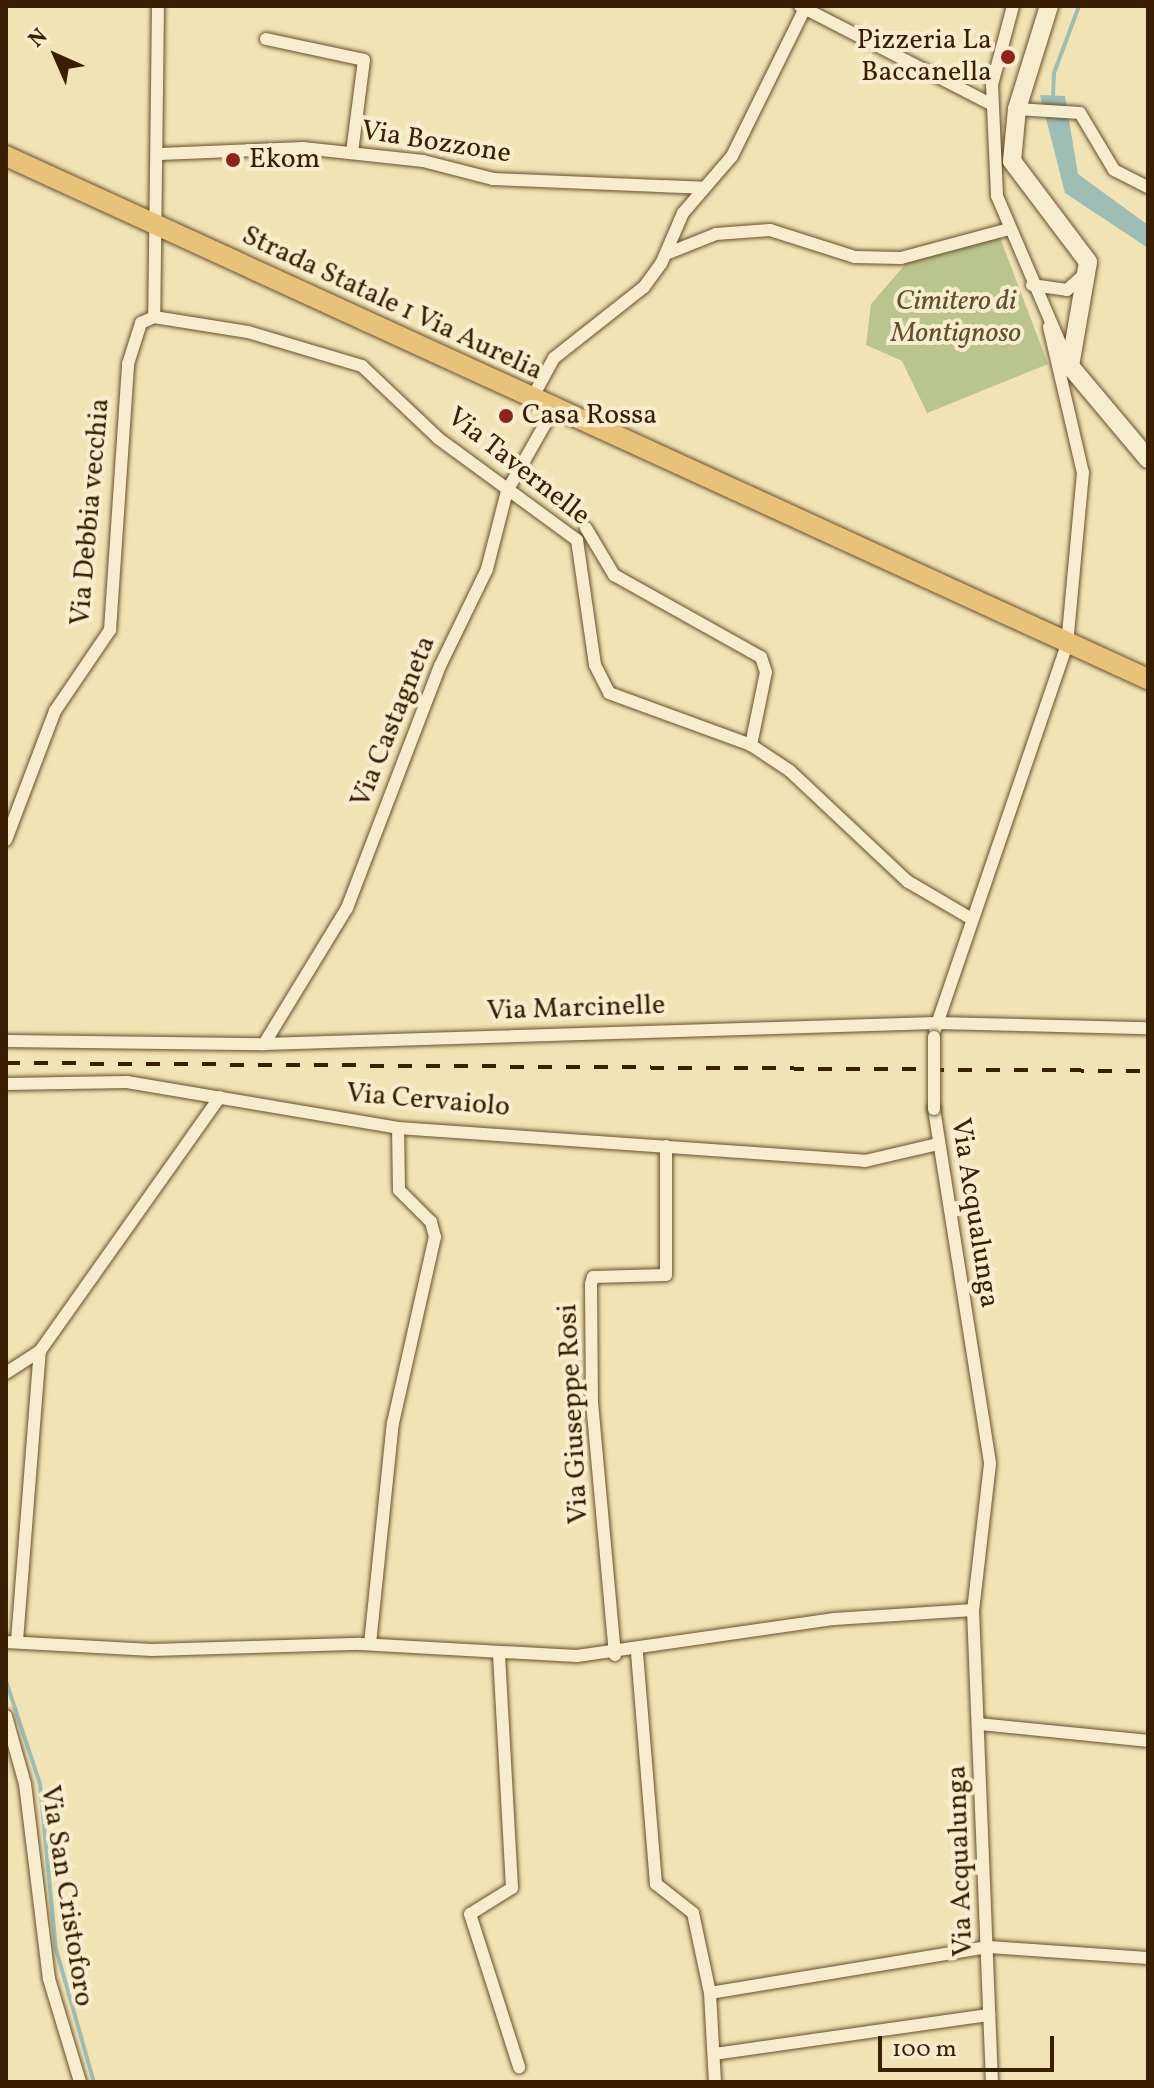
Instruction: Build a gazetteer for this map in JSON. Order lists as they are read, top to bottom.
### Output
{
  "streets": {
    "main road": ["Strada Statale 1 Via Aurelia"],
    "street": [
      "Via Bozzone",
      "Via Tavernelle",
      "Via Debbia vecchia",
      "Via Castagneta",
      "Via Marcinelle",
      "Via Cervaiolo",
      "Via Acqualunga",
      "Via Giuseppe Rosi",
      "Via San Cristoforo"
    ]
  },
  "crossings": [
    ["Strada Statale 1 Via Aurelia", "Via Castagneta"],
    ["Strada Statale 1 Via Aurelia", "Via Acqualunga"],
    ["Via Tavernelle", "Via Debbia vecchia"],
    ["Via Tavernelle", "Via Castagneta"],
    ["Via Tavernelle", "Via Acqualunga"],
    ["Via Castagneta", "Via Marcinelle"],
    ["Via Marcinelle", "Via Acqualunga"],
    ["Via Cervaiolo", "Via Acqualunga"],
    ["Via Cervaiolo", "Via Giuseppe Rosi"]
  ],
  "parks": ["Cimitero di Montignoso"],
  "places": ["Pizzeria La Baccanella", "Ekom", "Casa Rossa"],
  "scale_bar": "100 m",
  "north": "top left"
}
